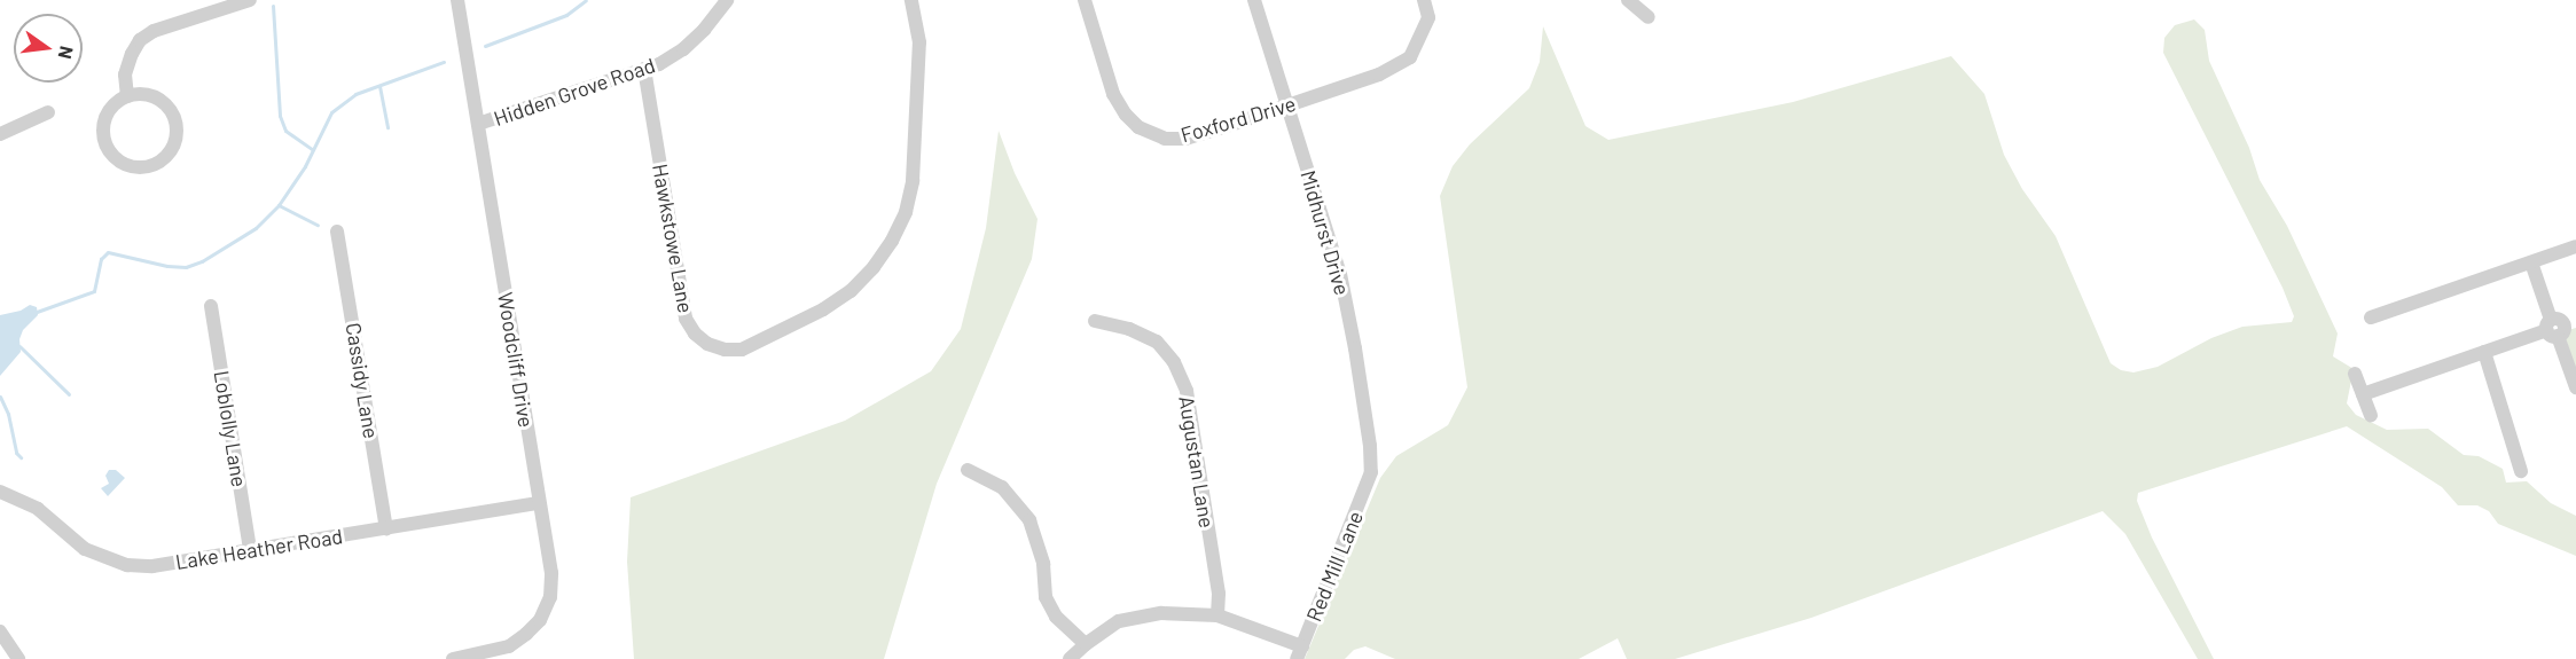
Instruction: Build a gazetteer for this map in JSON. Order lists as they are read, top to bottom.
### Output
{
  "streets": {
    "street": [
      "Hidden Grove Road",
      "Foxford Drive",
      "Midhurst Drive",
      "Hawkstowe Lane",
      "Woodcliff Drive",
      "Cassidy Lane",
      "Loblolly Lane",
      "Augustan Lane",
      "Lake Heather Road",
      "Red Mill Lane"
    ]
  },
  "crossings": [
    ["Hidden Grove Road", "Hawkstowe Lane"],
    ["Hidden Grove Road", "Woodcliff Drive"],
    ["Foxford Drive", "Midhurst Drive"],
    ["Midhurst Drive", "Red Mill Lane"],
    ["Woodcliff Drive", "Lake Heather Road"],
    ["Cassidy Lane", "Lake Heather Road"],
    ["Loblolly Lane", "Lake Heather Road"]
  ],
  "north": "right"
}
